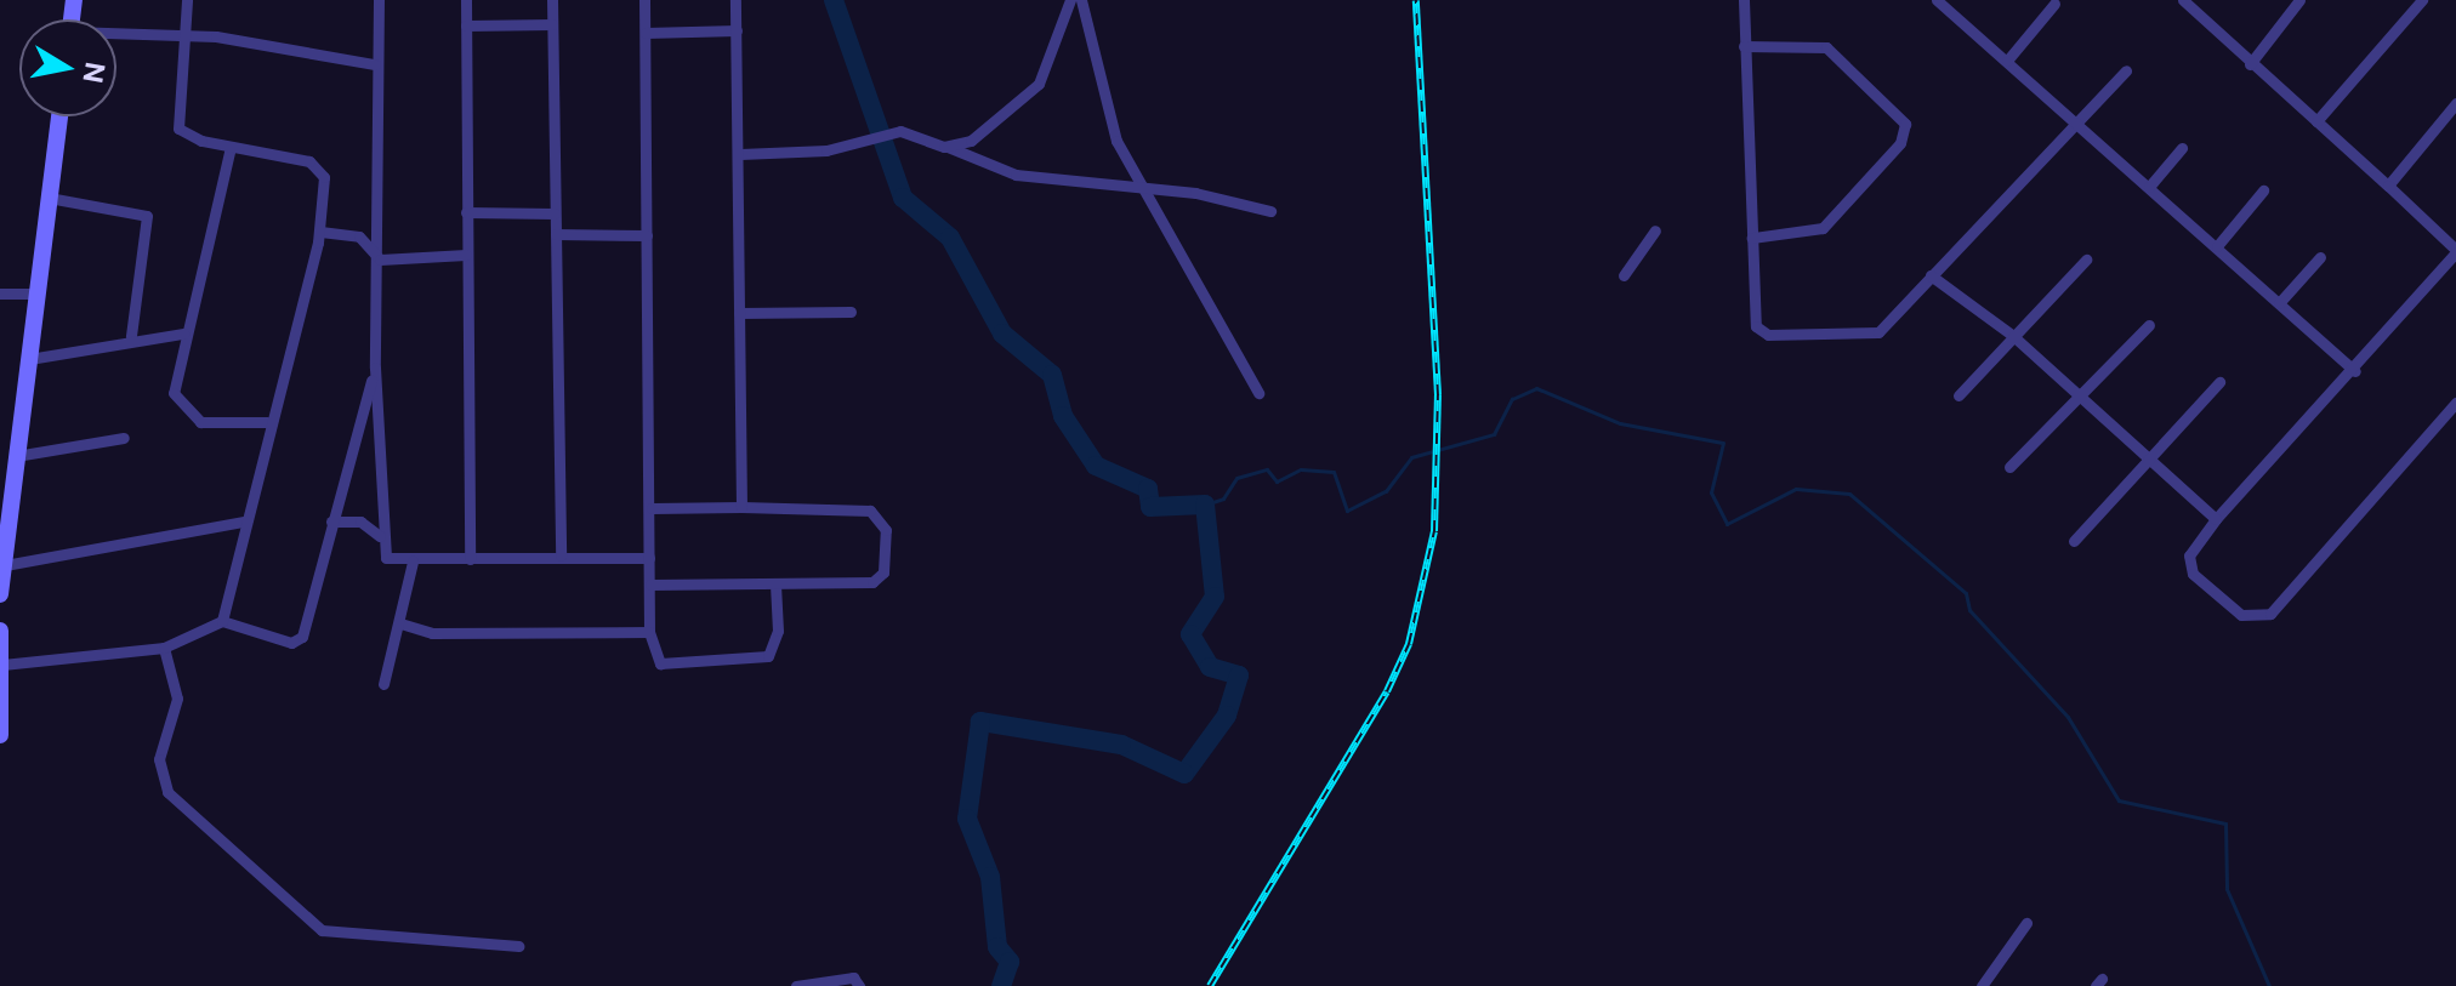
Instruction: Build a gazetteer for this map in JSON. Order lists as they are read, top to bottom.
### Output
{
  "north": "right"
}
